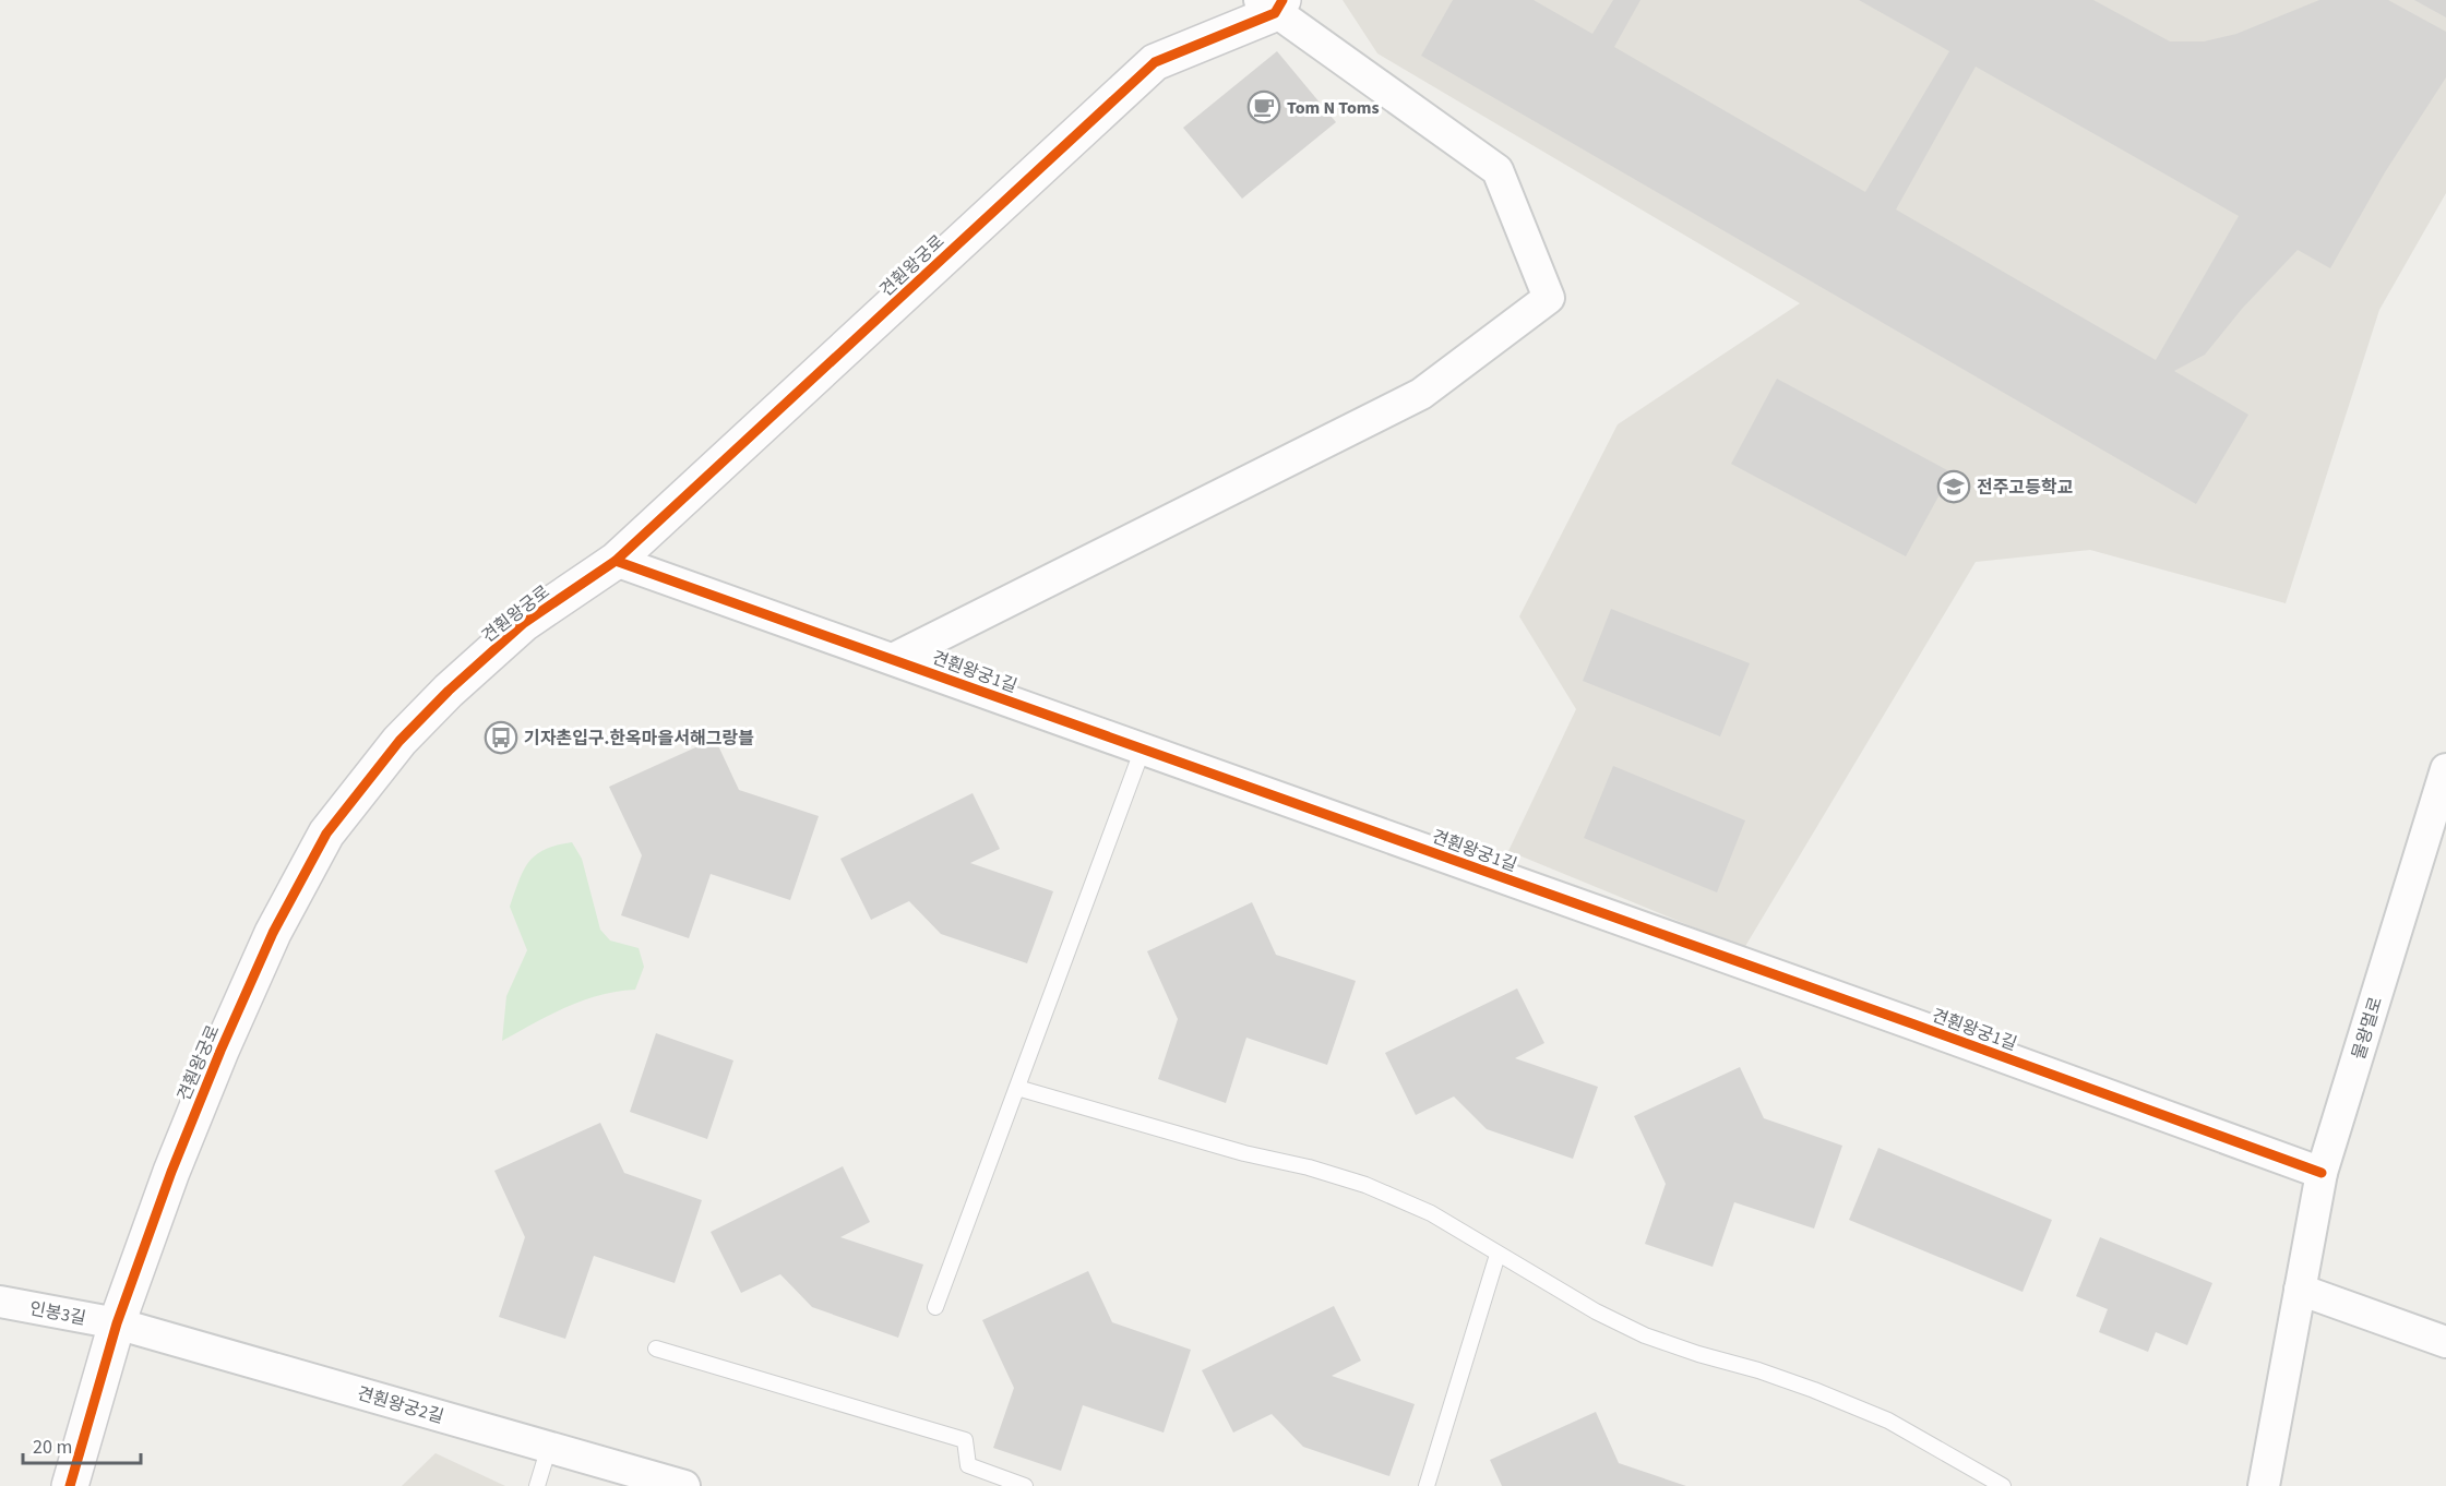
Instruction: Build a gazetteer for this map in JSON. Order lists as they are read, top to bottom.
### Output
{
  "streets": {
    "street": [
      "견훤왕궁로",
      "견훤왕궁1길",
      "물왕멀로",
      "인봉3길",
      "견훤왕궁2길"
    ]
  },
  "crossings": [
    ["견훤왕궁로", "견훤왕궁1길"],
    ["견훤왕궁로", "인봉3길"],
    ["견훤왕궁로", "견훤왕궁2길"],
    ["견훤왕궁1길", "물왕멀로"],
    ["인봉3길", "견훤왕궁2길"]
  ],
  "places": {
    "cafe": ["Tom N Toms"],
    "school or university": ["전주고등학교"],
    "bus stop": ["기자촌입구.한옥마을서해그랑블"]
  },
  "scale_bar": "20 m"
}
